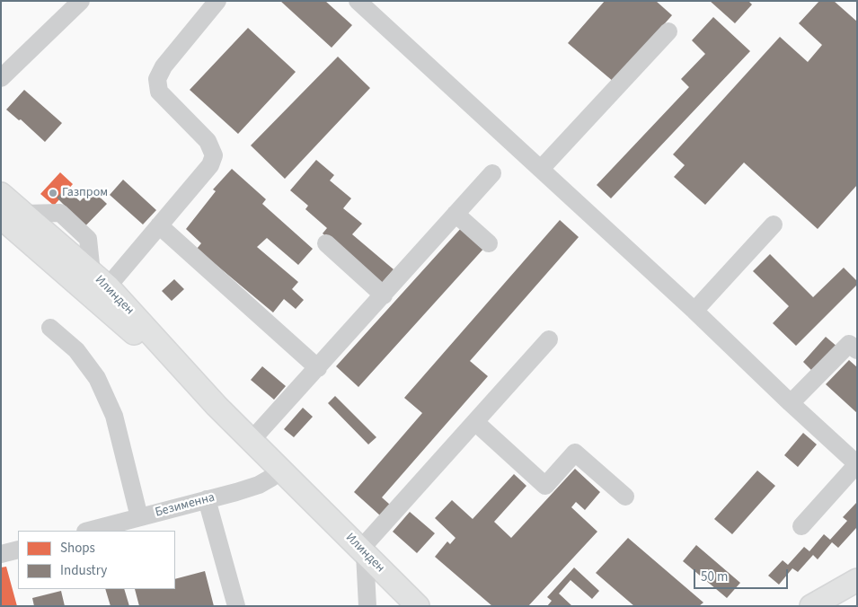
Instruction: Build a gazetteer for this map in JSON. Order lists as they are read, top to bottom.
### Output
{
  "streets": {
    "main road": ["Илинден"],
    "street": ["Безименна"]
  },
  "crossings": [
    ["Илинден", "Безименна"]
  ],
  "places": ["Газпром"],
  "legend": ["Shops", "Industry"],
  "scale_bar": "50 m"
}
